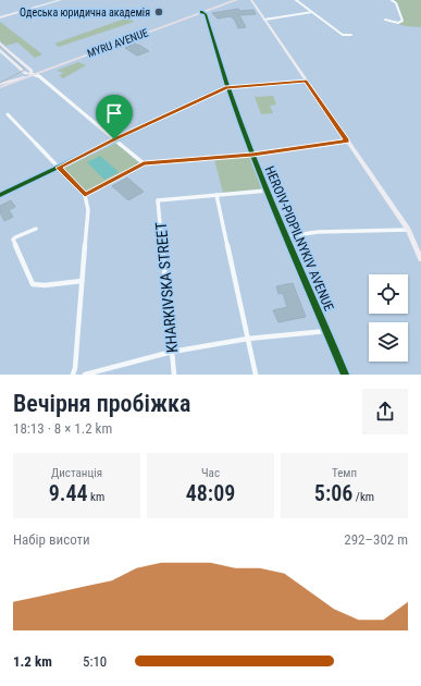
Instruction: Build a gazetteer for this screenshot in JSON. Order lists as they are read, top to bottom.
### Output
{
  "streets": {
    "main road": ["MYRU AVENUE"],
    "street": ["HEROIV-PIDPILNYKIV AVENUE", "KHARKIVSKA STREET"]
  },
  "crossings": [
    ["MYRU AVENUE", "HEROIV-PIDPILNYKIV AVENUE"]
  ],
  "places": ["Одеська юридична академія"],
  "page": {
    "heading": ["Вечірня пробіжка", "18:13 · 8 × 1.2 km"],
    "stats": [
      ["Дистанція", "9.44 km"],
      ["Час", "48:09"],
      ["Темп", "5:06 /km"]
    ],
    "chart": ["Набір висоти", "292–302 m"],
    "list": [
      {
        "name": "1.2 km",
        "note": "5:10"
      }
    ]
  }
}
